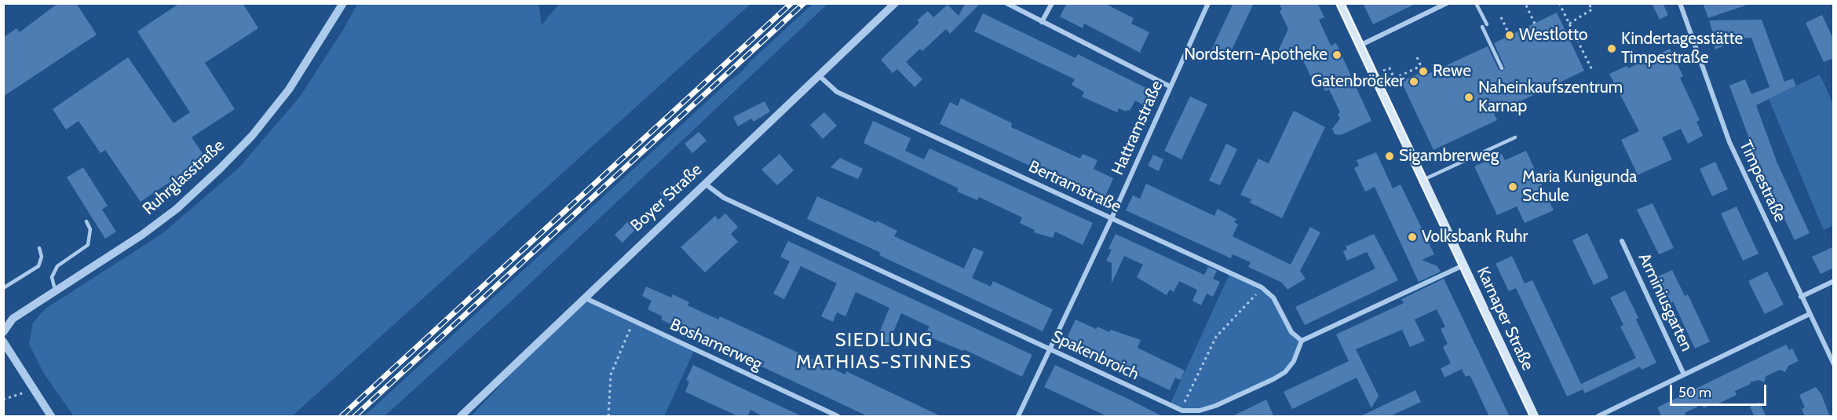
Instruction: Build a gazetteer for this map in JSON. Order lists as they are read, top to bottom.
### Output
{
  "streets": {
    "main road": ["Karnaper Straße"],
    "street": [
      "Hattramstraße",
      "Ruhrglasstraße",
      "Timpestraße",
      "Bertramstraße",
      "Boyer Straße",
      "Arminiusgarten",
      "Boshamerweg",
      "Spakenbroich"
    ]
  },
  "crossings": [
    ["Hattramstraße", "Bertramstraße"],
    ["Hattramstraße", "Spakenbroich"],
    ["Timpestraße", "Arminiusgarten"],
    ["Bertramstraße", "Boyer Straße"],
    ["Bertramstraße", "Spakenbroich"],
    ["Boyer Straße", "Boshamerweg"],
    ["Boyer Straße", "Spakenbroich"]
  ],
  "districts": ["SIEDLUNG MATHIAS-STINNES"],
  "places": [
    "Westlotto",
    "Kindertagesstätte Timpestraße",
    "Nordstern-Apotheke",
    "Rewe",
    "Gatenbröcker",
    "Naheinkaufszentrum Karnap",
    "Sigambrerweg",
    "Maria Kunigunda Schule",
    "Volksbank Ruhr"
  ],
  "scale_bar": "50 m"
}
